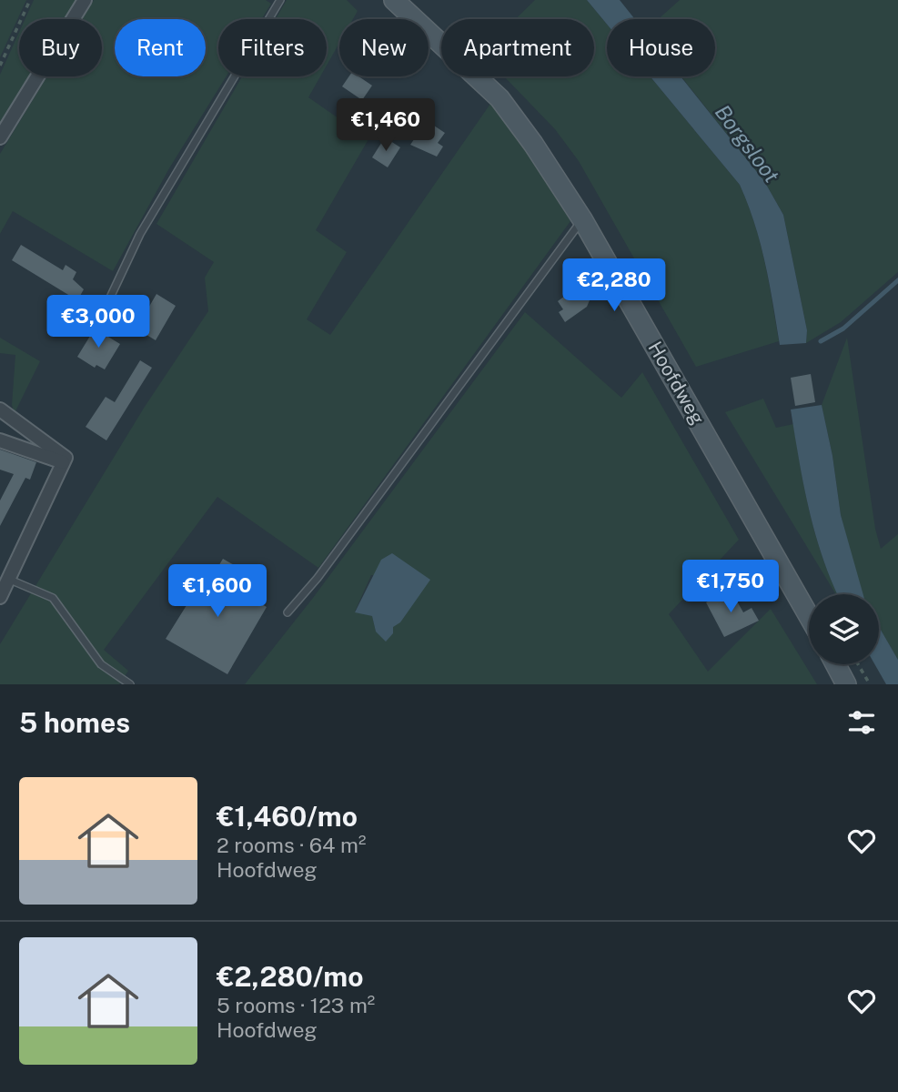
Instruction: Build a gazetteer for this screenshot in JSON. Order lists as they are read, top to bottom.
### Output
{
  "streets": {
    "main road": ["Hoofdweg"]
  },
  "water": ["Borgsloot"],
  "page": {
    "chip": [
      "Buy",
      "Rent",
      "Filters",
      "New",
      "Apartment",
      "House"
    ],
    "price": [
      "€1,460",
      "€2,280",
      "€3,000",
      "€1,750",
      "€1,600"
    ],
    "heading": "5 homes",
    "list": [
      {
        "name": "€1,460/mo",
        "note": "2 rooms · 64 m² · Hoofdweg"
      },
      {
        "name": "€2,280/mo",
        "note": "5 rooms · 123 m² · Hoofdweg"
      }
    ]
  }
}
